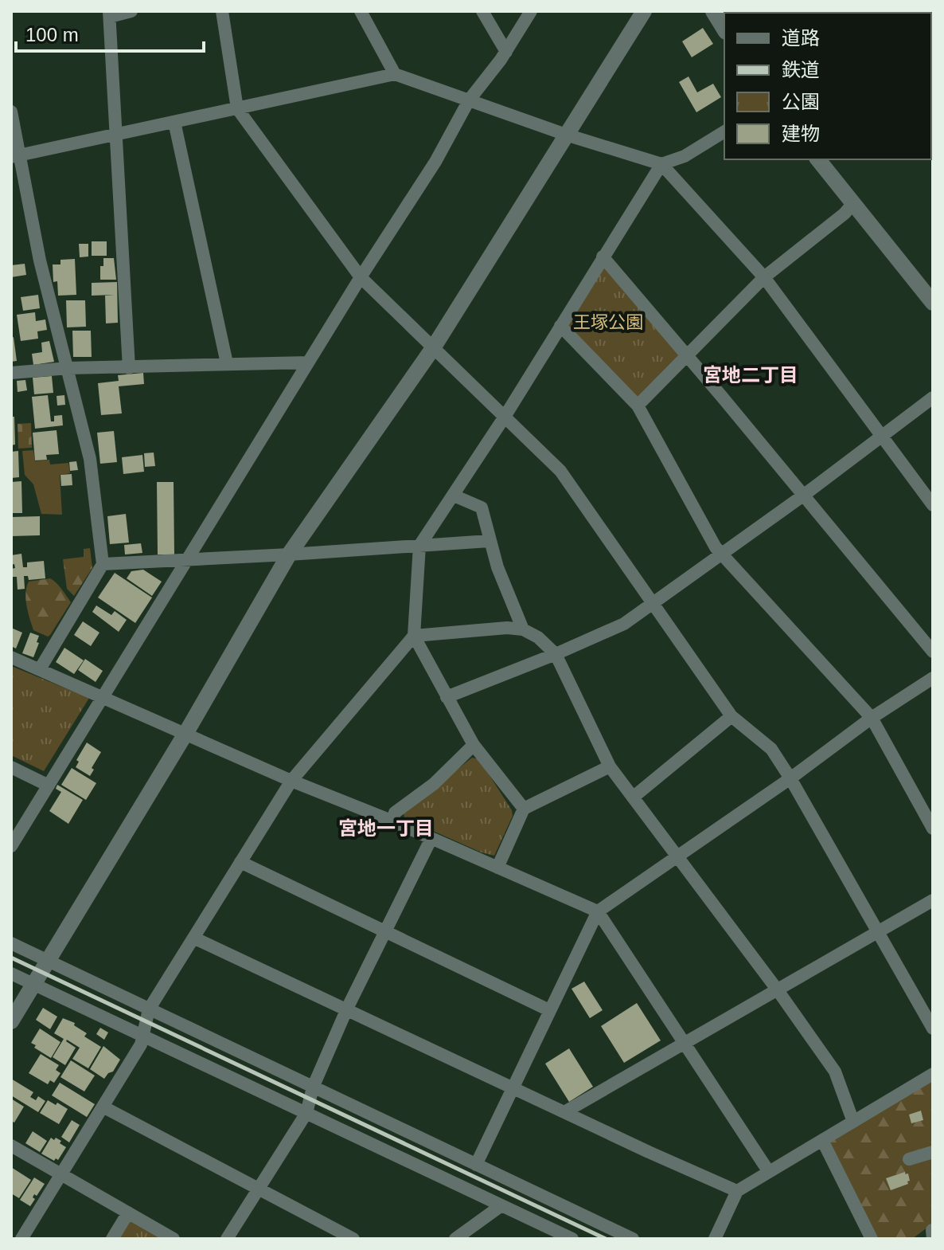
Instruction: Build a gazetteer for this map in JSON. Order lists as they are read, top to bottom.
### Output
{
  "districts": ["宮地二丁目", "宮地一丁目"],
  "parks": ["王塚公園"],
  "legend": [
    "道路",
    "鉄道",
    "公園",
    "建物"
  ],
  "scale_bar": "100 m"
}
